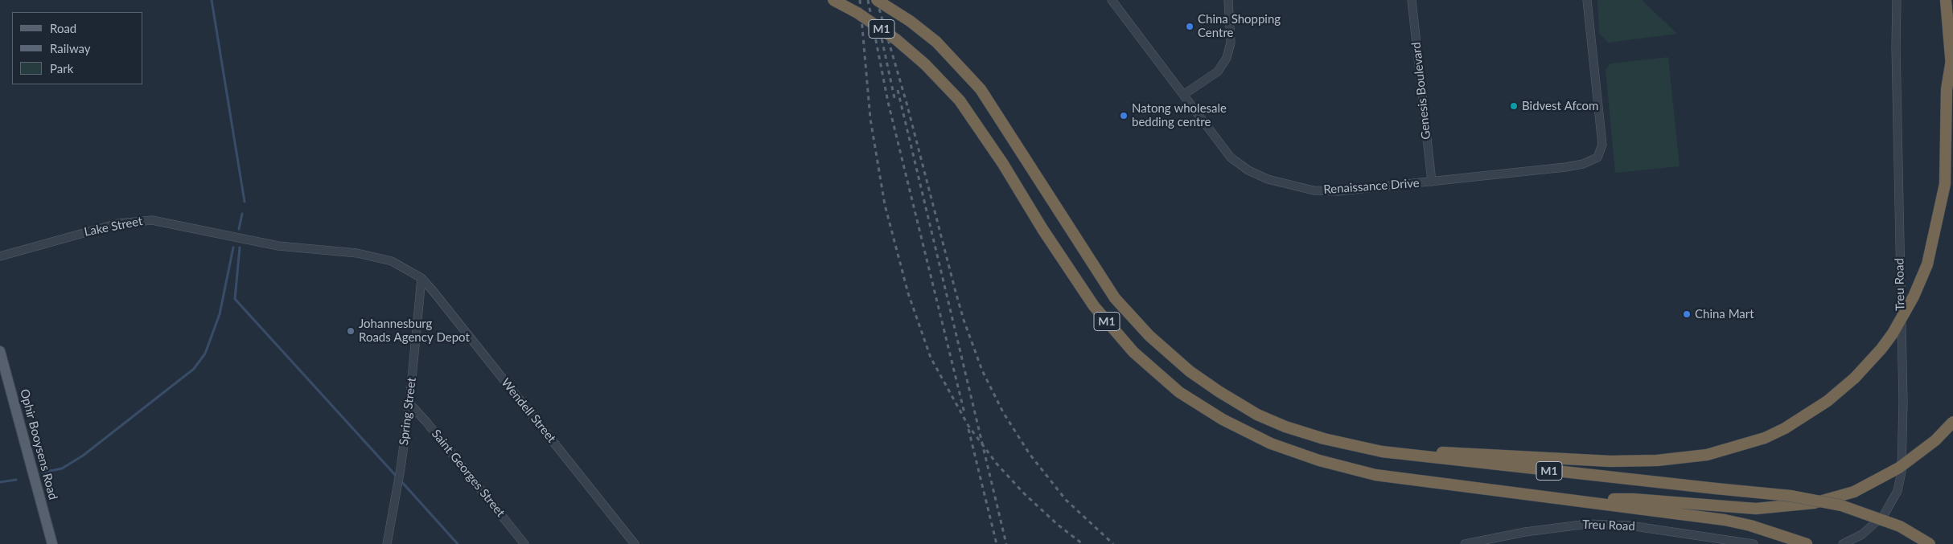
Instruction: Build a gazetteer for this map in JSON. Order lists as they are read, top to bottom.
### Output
{
  "streets": {
    "highway": ["M1"],
    "main road": ["Ophir Booysens Road"],
    "street": [
      "Genesis Boulevard",
      "Renaissance Drive",
      "Lake Street",
      "Treu Road",
      "Wendell Street",
      "Spring Street",
      "Saint Georges Street"
    ]
  },
  "crossings": [
    ["Genesis Boulevard", "Renaissance Drive"],
    ["Lake Street", "Wendell Street"],
    ["Lake Street", "Spring Street"],
    ["Wendell Street", "Spring Street"],
    ["Spring Street", "Saint Georges Street"]
  ],
  "places": [
    "China Shopping Centre",
    "Bidvest Afcom",
    "Natong wholesale bedding centre",
    "China Mart",
    "Johannesburg Roads Agency Depot"
  ],
  "legend": ["Road", "Railway", "Park"]
}
